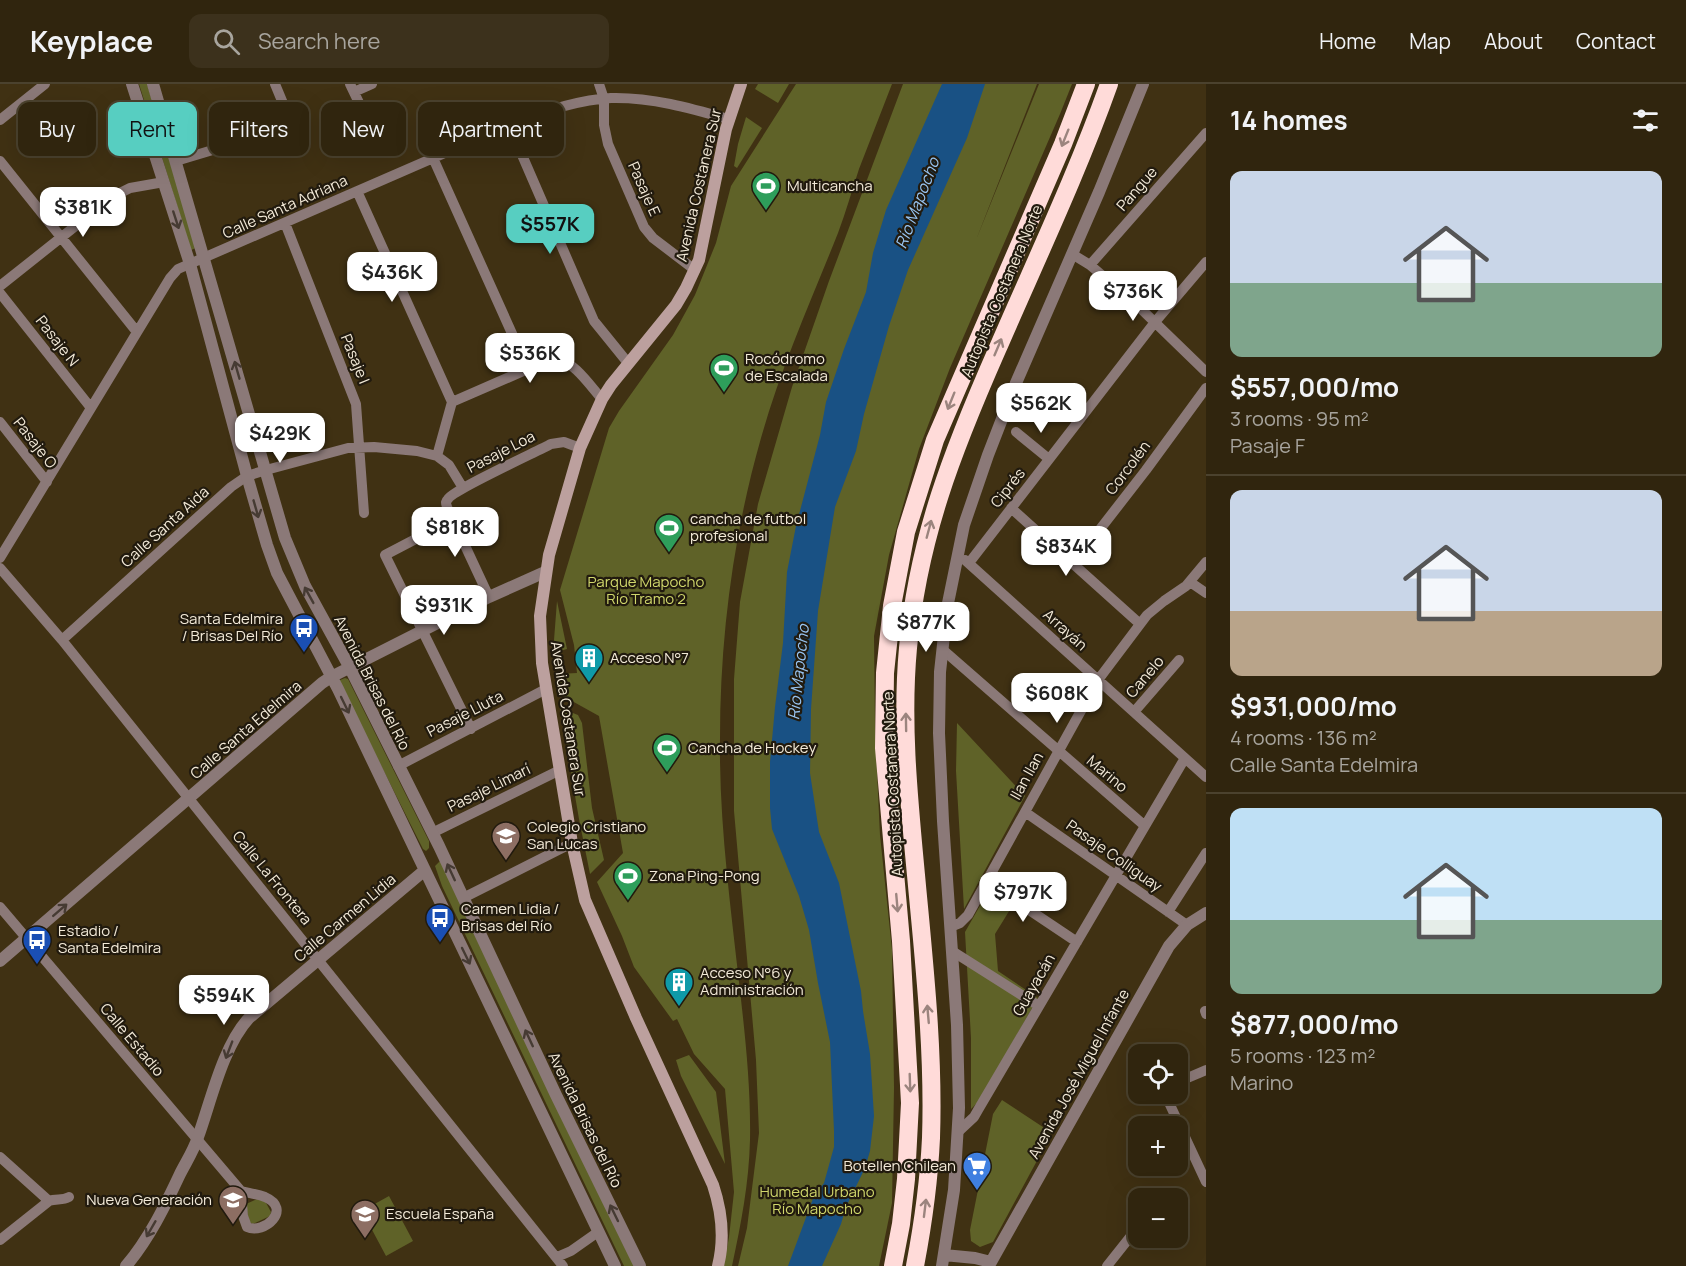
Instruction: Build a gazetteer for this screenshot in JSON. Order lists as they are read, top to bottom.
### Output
{
  "streets": {
    "highway": ["Autopista Costanera Norte"],
    "main road": ["Avenida Costanera Sur"],
    "street": [
      "Pasaje E",
      "Pangue",
      "Calle Santa Adriana",
      "Pasaje N",
      "Pasaje I",
      "Pasaje O",
      "Pasaje Loa",
      "Corcolén",
      "Ciprés",
      "Calle Santa Aida",
      "Arrayán",
      "Canelo",
      "Avenida Brisas del Río",
      "Pasaje Lluta",
      "Calle Santa Edelmira",
      "Marino",
      "Ilan Ilan",
      "Pasaje Limarí",
      "Pasaje Colliguay",
      "Calle La Frontera",
      "Calle Carmen Lidia",
      "Guayacán",
      "Calle Estadio",
      "Avenida José Miguel Infante"
    ]
  },
  "crossings": [
    ["Avenida Costanera Sur", "Pasaje E"],
    ["Avenida Costanera Sur", "Calle Santa Adriana"],
    ["Avenida Costanera Sur", "Pasaje Loa"],
    ["Avenida Costanera Sur", "Pasaje Lluta"],
    ["Avenida Costanera Sur", "Calle Santa Edelmira"],
    ["Avenida Costanera Sur", "Pasaje Limarí"],
    ["Pasaje E", "Calle Santa Adriana"],
    ["Calle Santa Adriana", "Pasaje N"],
    ["Calle Santa Adriana", "Pasaje I"],
    ["Calle Santa Adriana", "Pasaje O"],
    ["Calle Santa Adriana", "Avenida Brisas del Río"],
    ["Pasaje I", "Calle Santa Aida"],
    ["Ciprés", "Arrayán"],
    ["Calle Santa Aida", "Avenida Brisas del Río"],
    ["Calle Santa Aida", "Calle La Frontera"],
    ["Arrayán", "Canelo"],
    ["Arrayán", "Ilan Ilan"],
    ["Arrayán", "Guayacán"],
    ["Avenida Brisas del Río", "Pasaje Lluta"],
    ["Avenida Brisas del Río", "Calle Santa Edelmira"],
    ["Avenida Brisas del Río", "Pasaje Limarí"],
    ["Calle Santa Edelmira", "Calle La Frontera"],
    ["Calle Santa Edelmira", "Calle Estadio"],
    ["Marino", "Ilan Ilan"],
    ["Marino", "Guayacán"],
    ["Ilan Ilan", "Pasaje Colliguay"],
    ["Pasaje Colliguay", "Guayacán"],
    ["Pasaje Colliguay", "Avenida José Miguel Infante"],
    ["Calle La Frontera", "Calle Carmen Lidia"],
    ["Calle Carmen Lidia", "Calle Estadio"]
  ],
  "one_way": ["Calle Carmen Lidia"],
  "water": ["Río Mapocho"],
  "parks": ["Parque Mapocho Río Tramo 2", "Humedal Urbano Río Mapocho"],
  "places": {
    "sports": [
      "Multicancha",
      "Rocódromo de Escalada",
      "cancha de futbol profesional",
      "Cancha de Hockey",
      "Zona Ping-Pong"
    ],
    "bus stop": ["Santa Edelmira / Brisas Del Río", "Carmen Lidia / Brisas del Río", "Estadio / Santa Edelmira"],
    "building": ["Acceso N°7", "Acceso N°6 y Administración"],
    "school or university": ["Colegio Cristiano San Lucas", "Nueva Generación", "Escuela España"],
    "supermarket": ["Botellen Chilean"]
  },
  "page": {
    "header": "Keyplace",
    "search": "Search here",
    "nav": [
      "Home",
      "Map",
      "About",
      "Contact"
    ],
    "heading": "14 homes",
    "chip": [
      "Buy",
      "Rent",
      "Filters",
      "New",
      "Apartment"
    ],
    "list": [
      {
        "name": "$557,000/mo",
        "note": "3 rooms · 95 m² · Pasaje F"
      },
      {
        "name": "$931,000/mo",
        "note": "4 rooms · 136 m² · Calle Santa Edelmira"
      },
      {
        "name": "$877,000/mo",
        "note": "5 rooms · 123 m² · Marino"
      }
    ],
    "price": [
      "$381K",
      "$557K",
      "$436K",
      "$736K",
      "$536K",
      "$562K",
      "$429K",
      "$818K",
      "$834K",
      "$931K",
      "$877K",
      "$608K",
      "$797K",
      "$594K"
    ],
    "map_buttons": ["+", "−"]
  }
}
